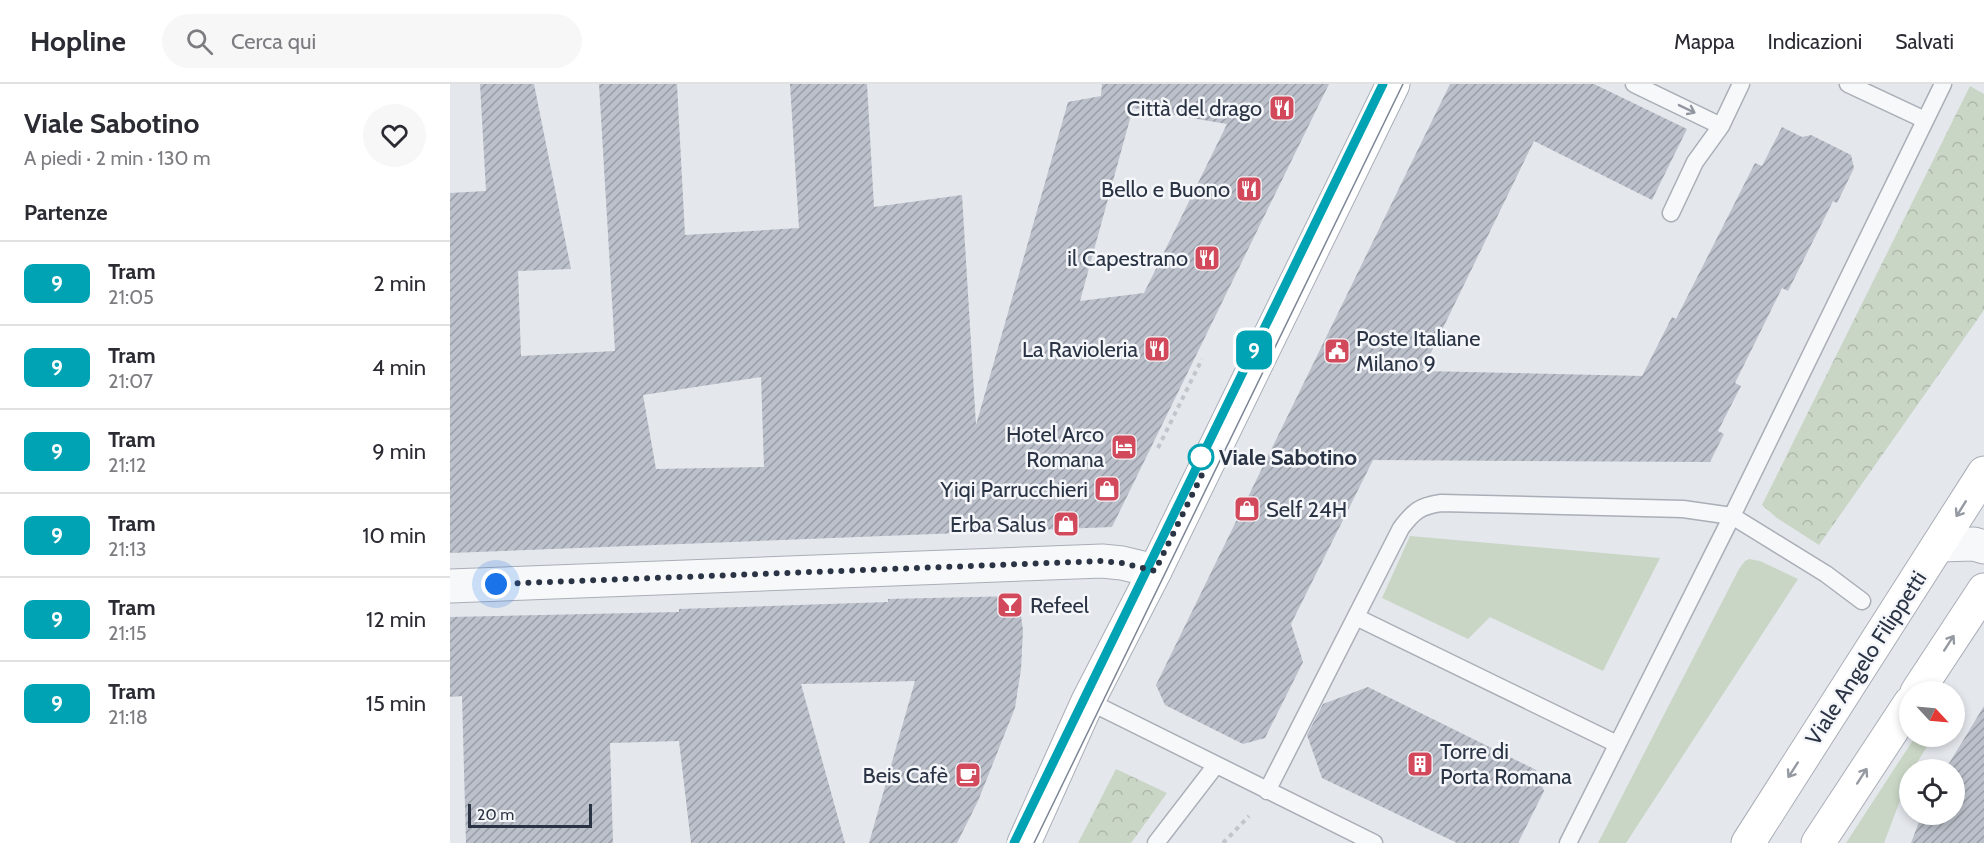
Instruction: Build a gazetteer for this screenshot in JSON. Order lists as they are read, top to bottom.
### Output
{
  "streets": {
    "street": ["Viale Angelo Filippetti"]
  },
  "places": {
    "restaurant": [
      "Città del drago",
      "Bello e Buono",
      "il Capestrano",
      "La Ravioleria"
    ],
    "public building": ["Poste Italiane Milano 9"],
    "hotel": ["Hotel Arco Romana"],
    "other": ["Viale Sabotino"],
    "shop": ["Yiqi Parrucchieri", "Self 24H", "Erba Salus"],
    "bar": ["Refeel"],
    "building": ["Torre di Porta Romana"],
    "cafe": ["Beis Cafè"]
  },
  "lines": ["tram line 9"],
  "scale_bar": "20 m",
  "north": "bottom right",
  "page": {
    "header": "Hopline",
    "search": "Cerca qui",
    "nav": ["Mappa", "Indicazioni", "Salvati"],
    "heading": [
      ["Viale Sabotino", "A piedi · 2 min · 130 m"],
      "Partenze"
    ],
    "on_map": "9",
    "list": [
      {
        "mark": "9",
        "name": "Tram",
        "note": "21:05",
        "value": "2 min"
      },
      {
        "mark": "9",
        "name": "Tram",
        "note": "21:07",
        "value": "4 min"
      },
      {
        "mark": "9",
        "name": "Tram",
        "note": "21:12",
        "value": "9 min"
      },
      {
        "mark": "9",
        "name": "Tram",
        "note": "21:13",
        "value": "10 min"
      },
      {
        "mark": "9",
        "name": "Tram",
        "note": "21:15",
        "value": "12 min"
      },
      {
        "mark": "9",
        "name": "Tram",
        "note": "21:18",
        "value": "15 min"
      }
    ],
    "scale": "20 m"
  }
}
